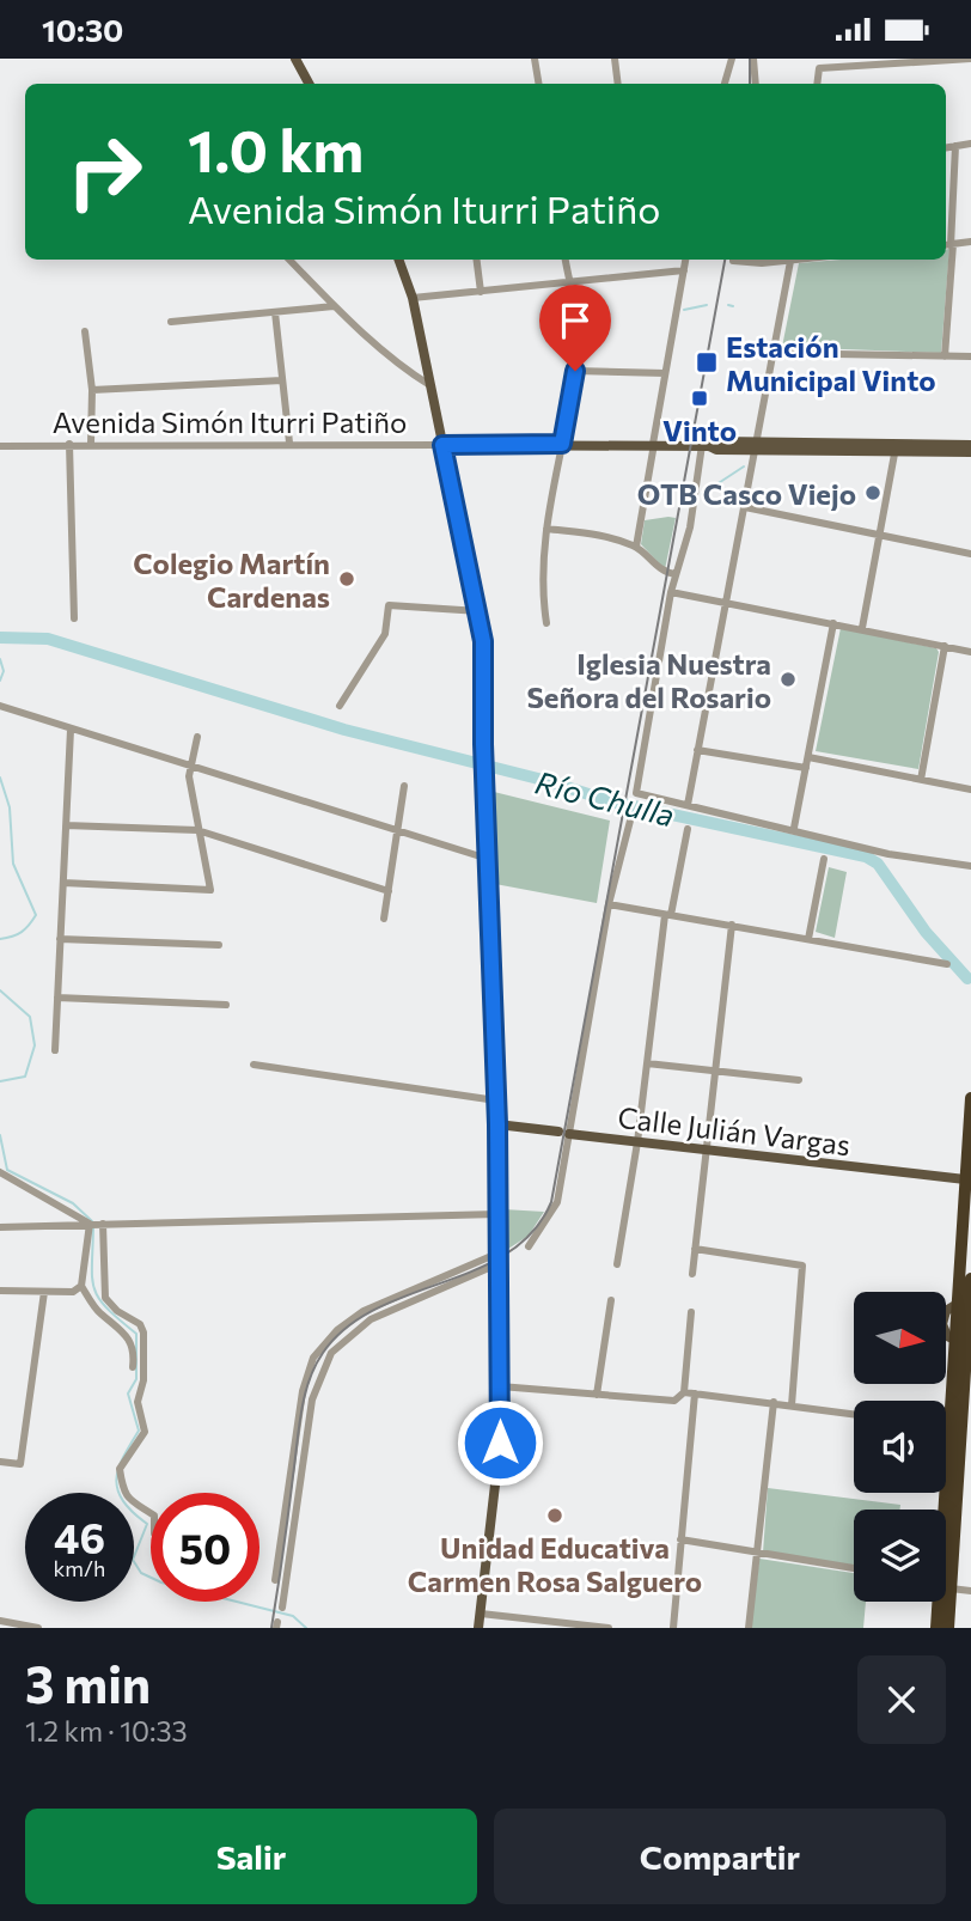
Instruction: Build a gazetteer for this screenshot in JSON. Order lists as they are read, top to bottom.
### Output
{
  "streets": {
    "main road": ["Avenida Simón Iturri Patiño", "Calle Julián Vargas"]
  },
  "water": ["Río Chulla"],
  "places": {
    "transit": ["Estación Municipal Vinto", "Vinto"],
    "other": [
      "OTB Casco Viejo",
      "Colegio Martín Cardenas",
      "Iglesia Nuestra Señora del Rosario",
      "Unidad Educativa Carmen Rosa Salguero"
    ]
  },
  "north": "right",
  "page": {
    "status": "10:30",
    "turn": ["1.0 km", "Avenida Simón Iturri Patiño"],
    "speed": "46 km/h",
    "limit": "50",
    "heading": ["3 min", "1.2 km · 10:33"],
    "buttons": ["Salir", "Compartir"]
  }
}
